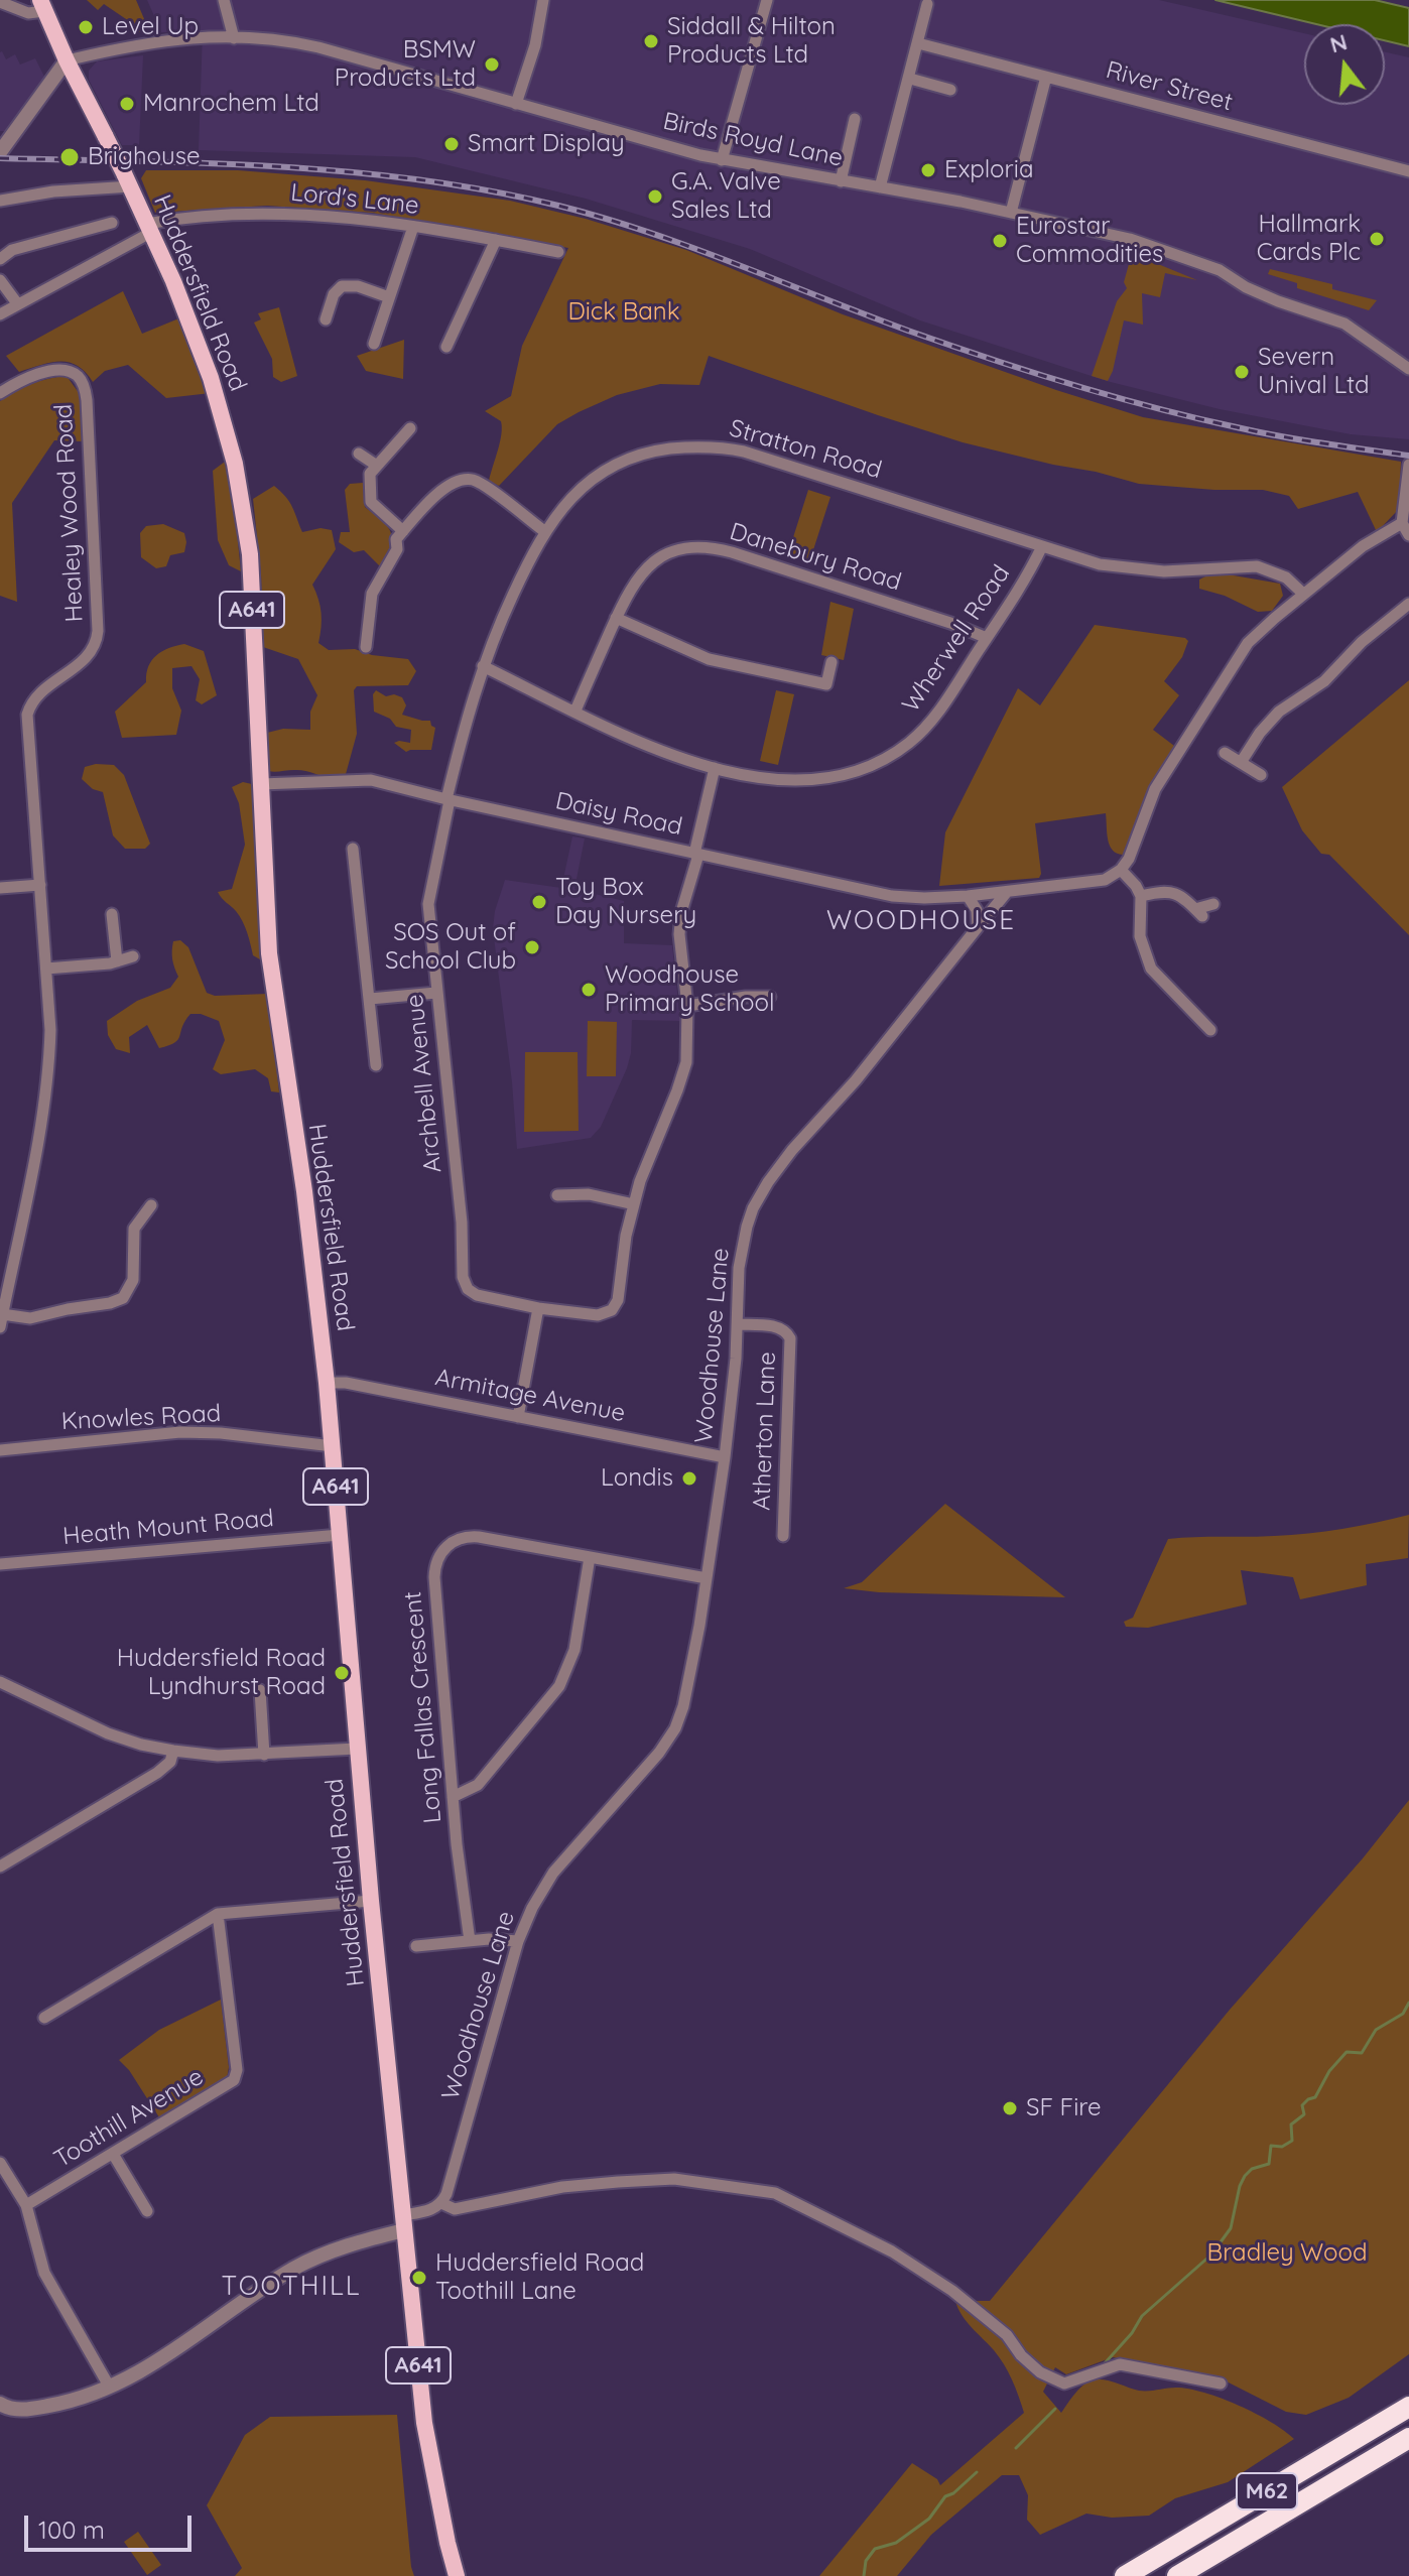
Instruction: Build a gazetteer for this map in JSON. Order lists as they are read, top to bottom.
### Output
{
  "streets": {
    "highway": ["M62"],
    "main road": ["Huddersfield Road", "A641"],
    "street": [
      "River Street",
      "Birds Royd Lane",
      "Lord's Lane",
      "Stratton Road",
      "Healey Wood Road",
      "Danebury Road",
      "Wherwell Road",
      "Daisy Road",
      "Archbell Avenue",
      "Woodhouse Lane",
      "Armitage Avenue",
      "Knowles Road",
      "Atherton Lane",
      "Heath Mount Road",
      "Long Fallas Crescent",
      "Toothill Avenue"
    ]
  },
  "crossings": [
    ["Birds Royd Lane", "Huddersfield Road"],
    ["Lord's Lane", "Huddersfield Road"],
    ["Huddersfield Road", "Daisy Road"],
    ["Huddersfield Road", "Armitage Avenue"],
    ["Huddersfield Road", "Knowles Road"],
    ["Huddersfield Road", "Heath Mount Road"],
    ["Stratton Road", "Wherwell Road"],
    ["Stratton Road", "Daisy Road"],
    ["Stratton Road", "Archbell Avenue"],
    ["Danebury Road", "Wherwell Road"],
    ["Daisy Road", "Archbell Avenue"],
    ["Woodhouse Lane", "Armitage Avenue"],
    ["Woodhouse Lane", "Atherton Lane"],
    ["Woodhouse Lane", "Long Fallas Crescent"]
  ],
  "districts": ["WOODHOUSE", "TOOTHILL"],
  "parks": ["Dick Bank", "Bradley Wood"],
  "places": [
    "Level Up",
    "Siddall & Hilton Products Ltd",
    "BSMW Products Ltd",
    "Manrochem Ltd",
    "Smart Display",
    "Brighouse",
    "Exploria",
    "G.A. Valve Sales Ltd",
    "Hallmark Cards Plc",
    "Eurostar Commodities",
    "Severn Unival Ltd",
    "Toy Box Day Nursery",
    "SOS Out of School Club",
    "Woodhouse Primary School",
    "Londis",
    "Huddersfield Road Lyndhurst Road",
    "SF Fire",
    "Huddersfield Road Toothill Lane"
  ],
  "scale_bar": "100 m",
  "north": "top"
}
